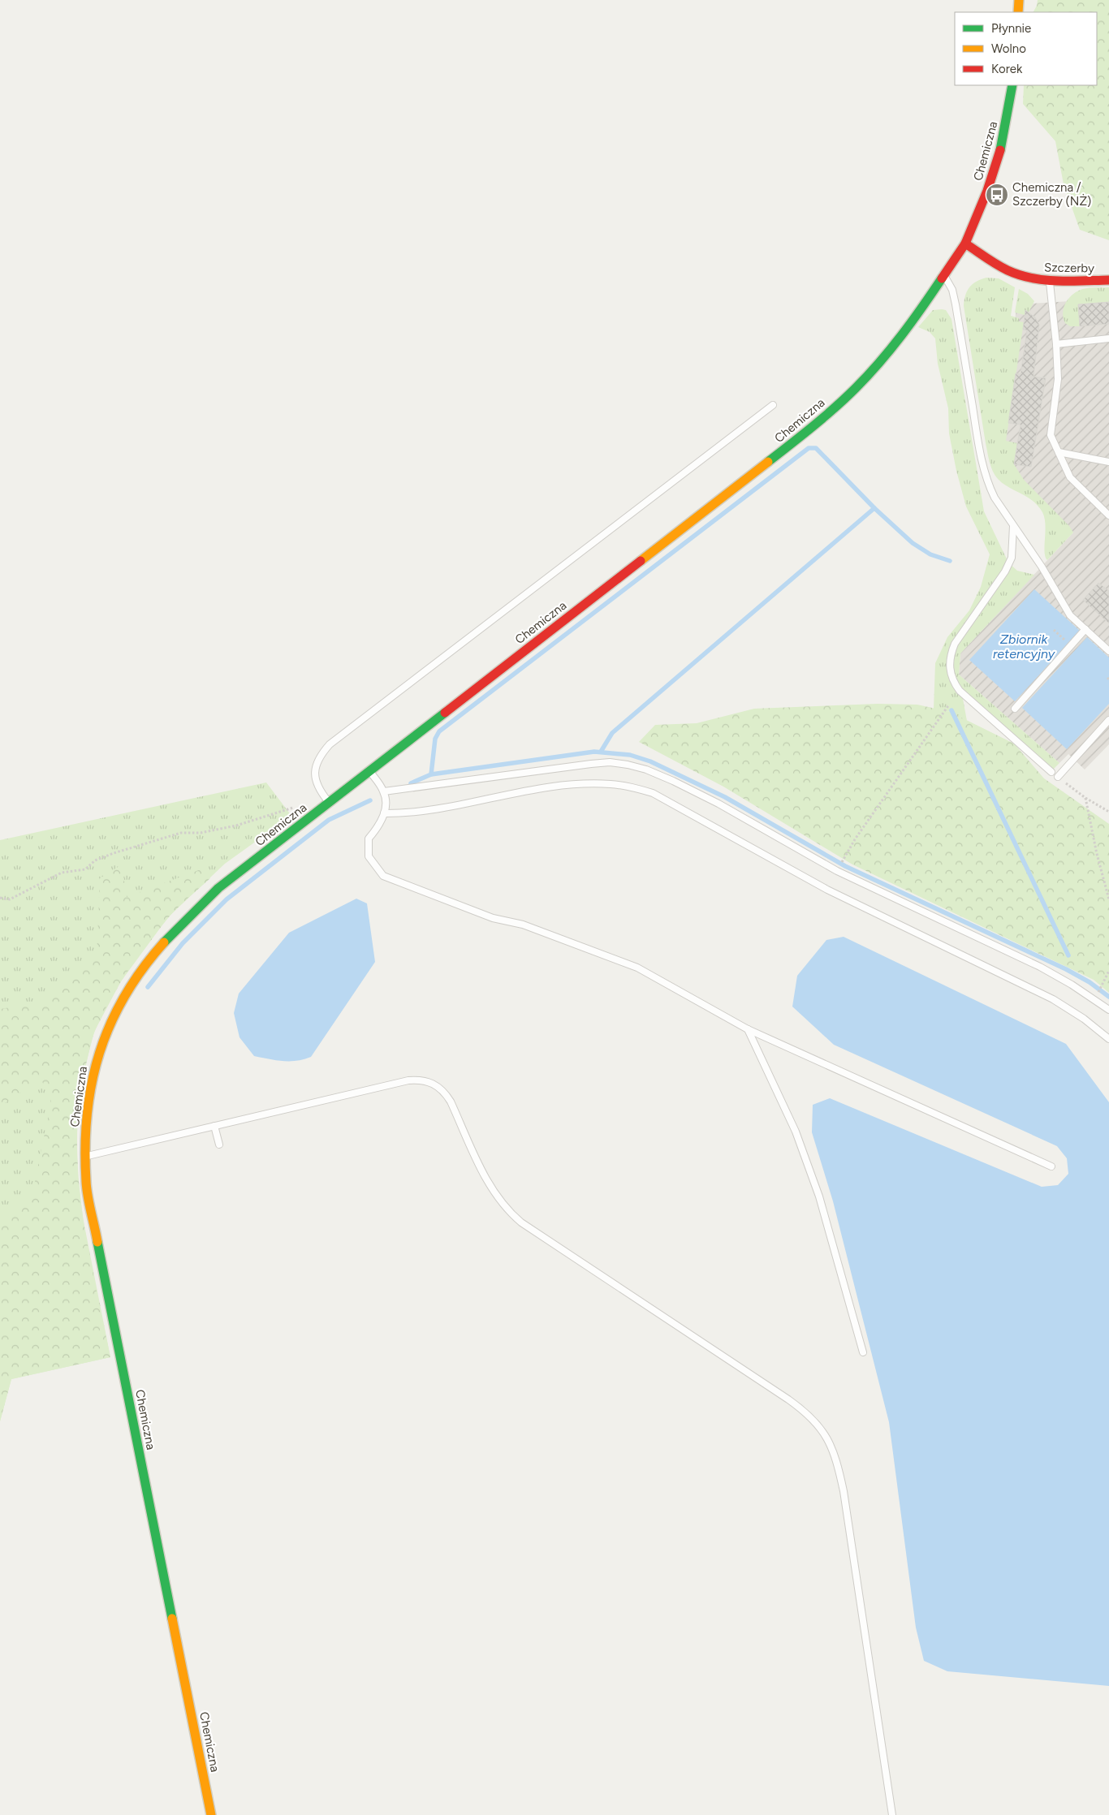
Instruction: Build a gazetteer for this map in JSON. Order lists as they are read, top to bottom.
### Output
{
  "streets": {
    "street": ["Chemiczna", "Szczerby"]
  },
  "crossings": [
    ["Chemiczna", "Szczerby"]
  ],
  "water": ["Zbiornik retencyjny"],
  "places": {
    "bus stop": ["Chemiczna / Szczerby (NŻ)"]
  },
  "legend": ["Płynnie", "Wolno", "Korek"]
}
